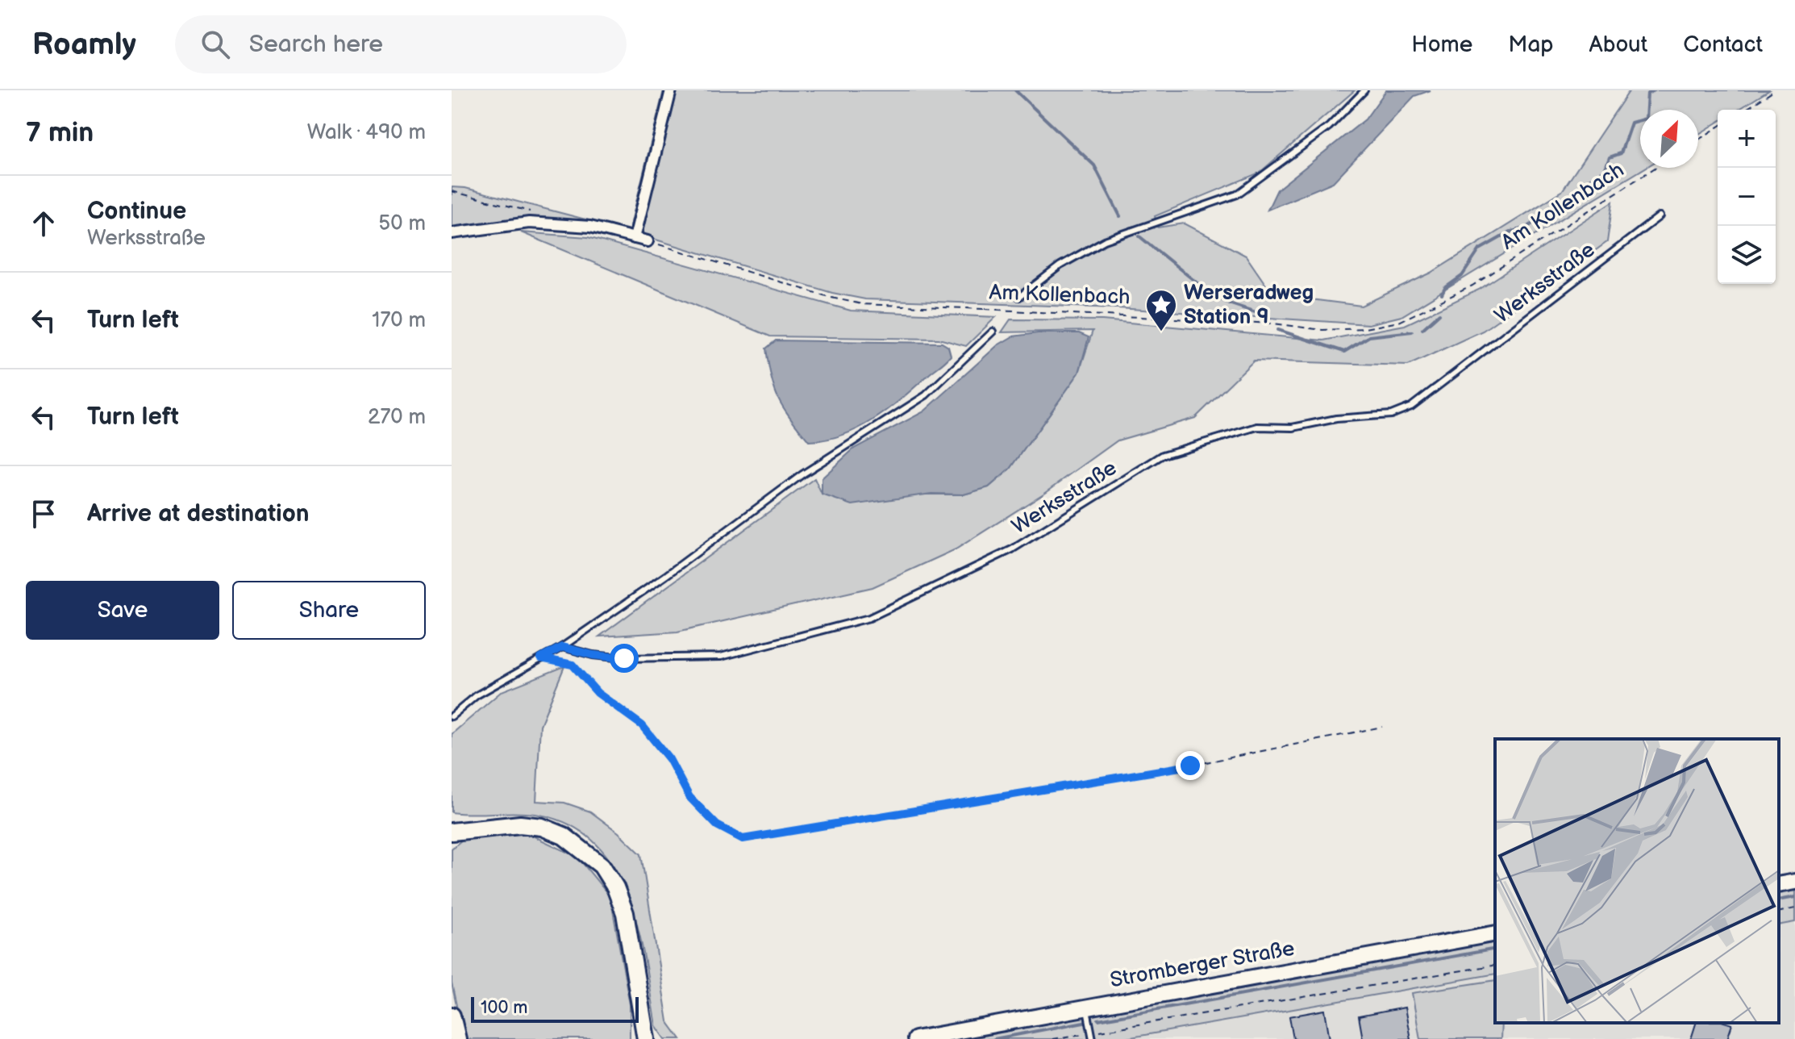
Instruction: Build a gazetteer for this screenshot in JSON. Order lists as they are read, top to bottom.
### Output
{
  "streets": {
    "main road": ["Stromberger Straße"],
    "lane": ["Werksstraße"],
    "path": ["Am Kollenbach"]
  },
  "places": {
    "place": ["Werseradweg Station 9"]
  },
  "scale_bar": "100 m",
  "north": "top right",
  "page": {
    "header": "Roamly",
    "search": "Search here",
    "nav": [
      "Home",
      "Map",
      "About",
      "Contact"
    ],
    "heading": ["7 min", "Walk · 490 m"],
    "map_buttons": ["+", "−"],
    "list": [
      ["Continue", "Werksstraße", "50 m"],
      ["Turn left", "170 m"],
      ["Turn left", "270 m"],
      "Arrive at destination"
    ],
    "buttons": ["Save", "Share"],
    "scale": "100 m"
  }
}
